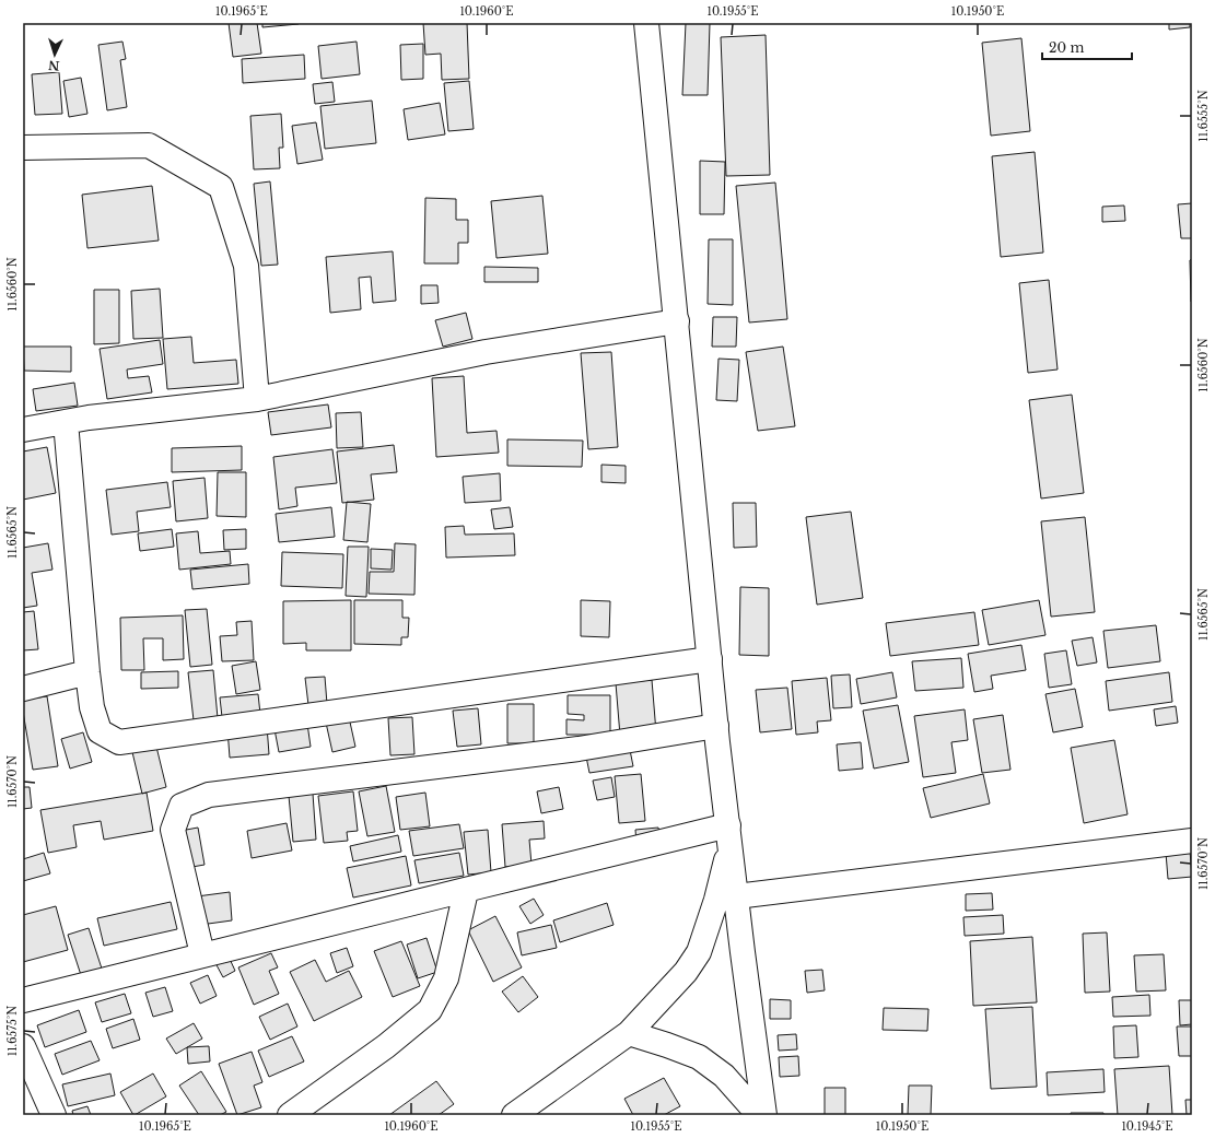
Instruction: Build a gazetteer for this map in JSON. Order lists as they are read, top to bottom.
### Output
{
  "scale_bar": "20 m",
  "north": "bottom",
  "coordinates": [
    "10.1965°E",
    "10.1960°E",
    "10.1955°E",
    "10.1950°E",
    "11.6555°N",
    "11.6560°N",
    "11.6565°N",
    "11.6570°N",
    "11.6575°N",
    "10.1945°E"
  ]
}
